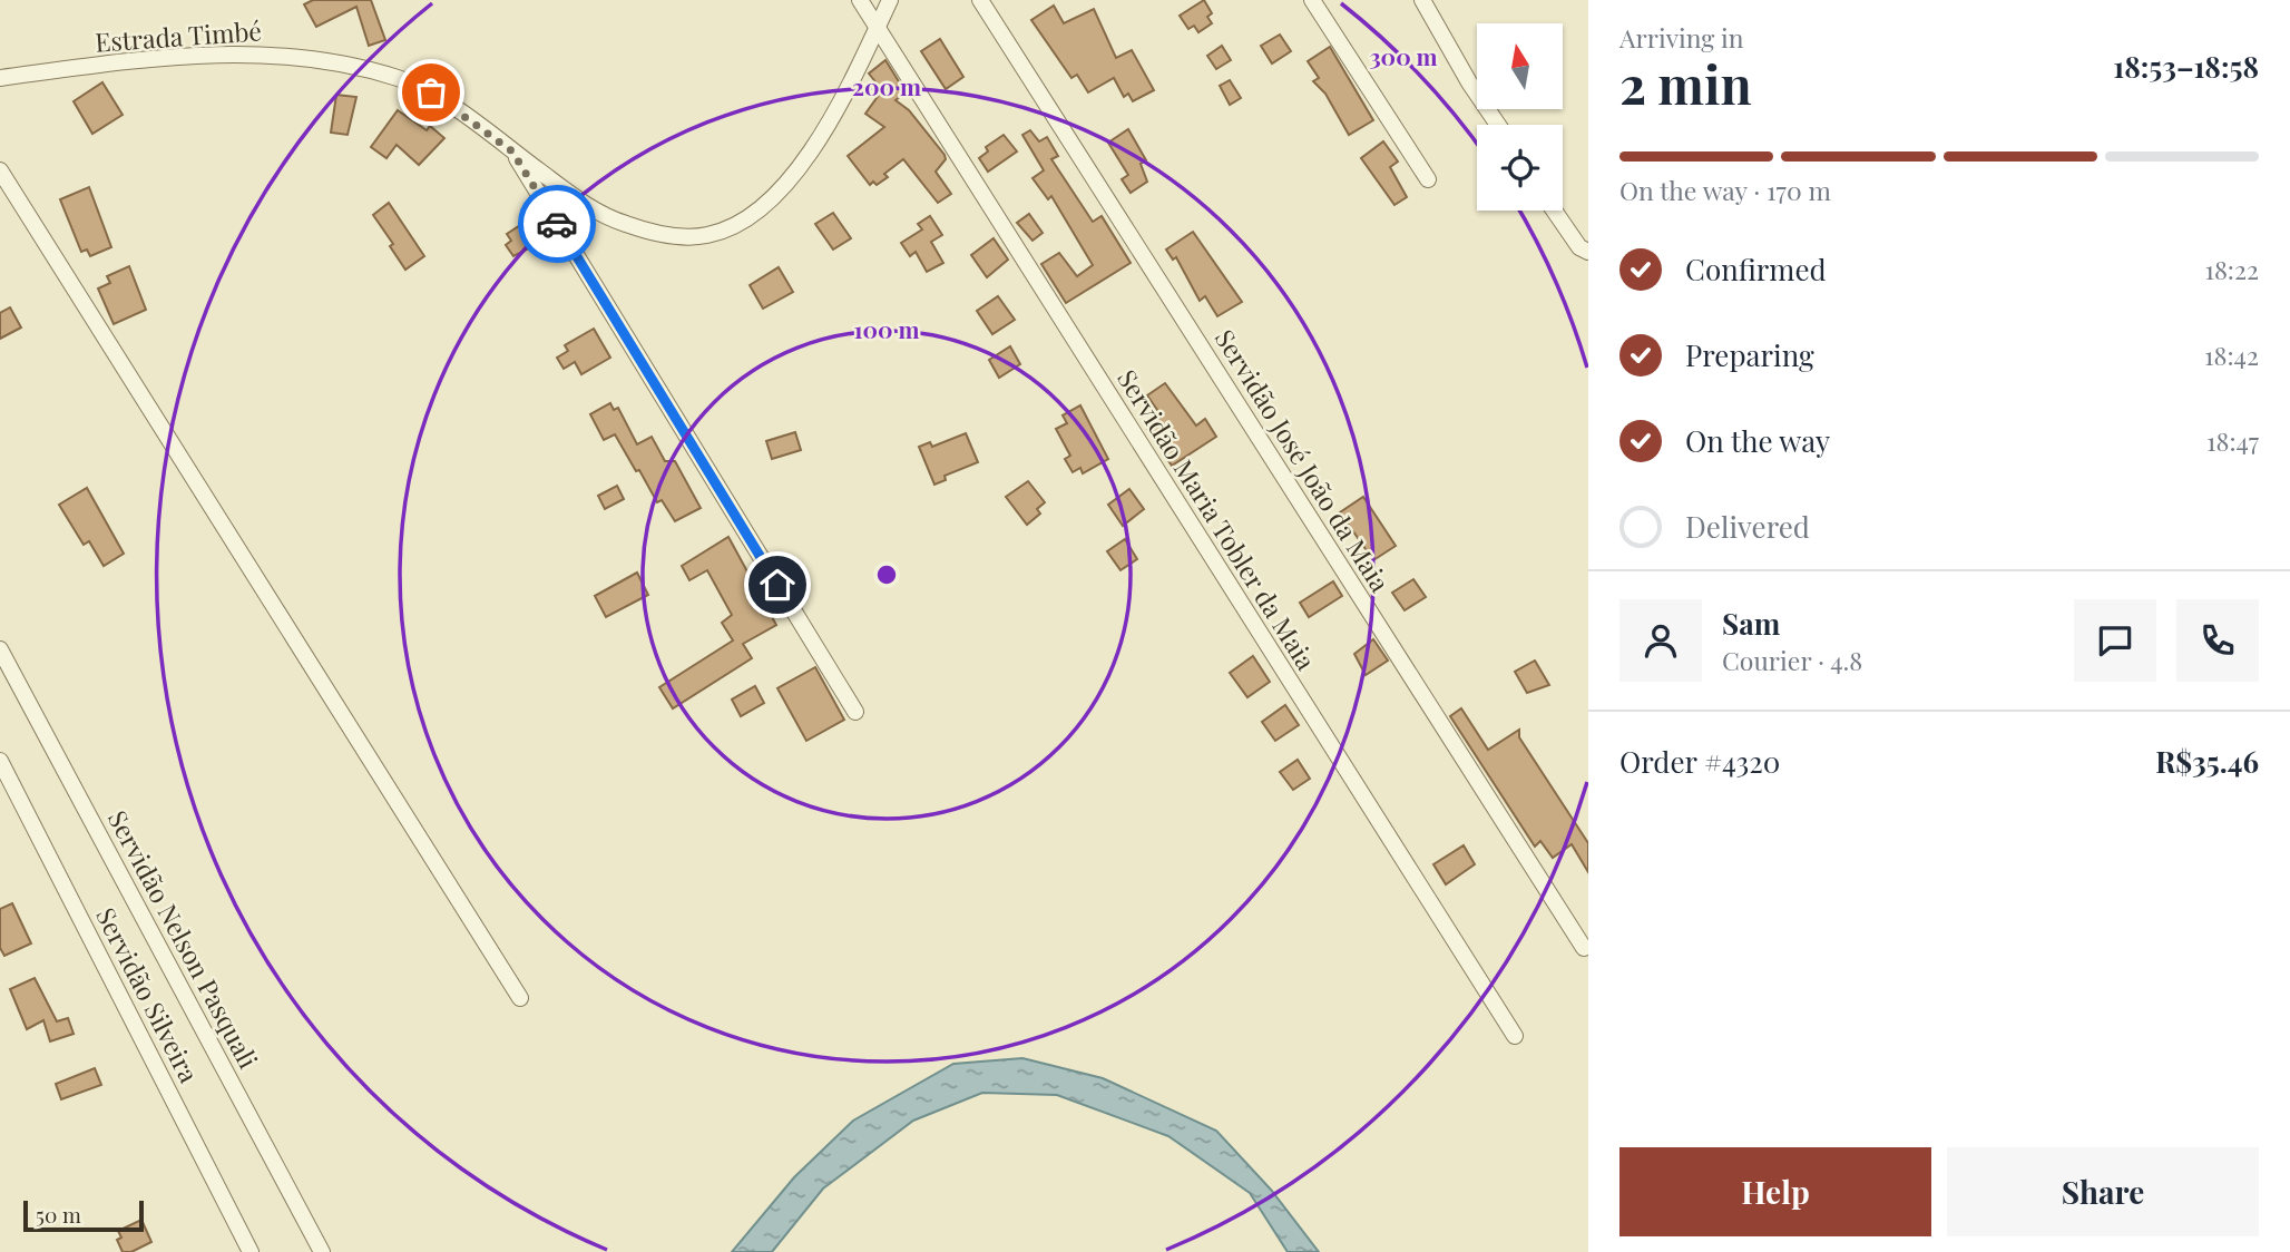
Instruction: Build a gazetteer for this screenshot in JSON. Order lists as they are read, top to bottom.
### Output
{
  "streets": {
    "street": [
      "Estrada Timbé",
      "Servidão José João da Maia",
      "Servidão Maria Tobler da Maia",
      "Servidão Nelson Pasquali",
      "Servidão Silveira"
    ]
  },
  "crossings": [
    ["Estrada Timbé", "Servidão Maria Tobler da Maia"]
  ],
  "scale_bar": "50 m",
  "north": "top",
  "page": {
    "heading": ["2 min", "Arriving in", "18:53–18:58"],
    "panel": [
      "Sam",
      "Courier · 4.8",
      "Order #4320",
      "R$35.46"
    ],
    "bar": "On the way · 170 m",
    "list": [
      ["Confirmed", "18:22"],
      ["Preparing", "18:42"],
      ["On the way", "18:47"],
      "Delivered"
    ],
    "buttons": ["Help", "Share"],
    "scale": "50 m"
  },
  "rings": ["300 m", "200 m", "100 m"]
}
